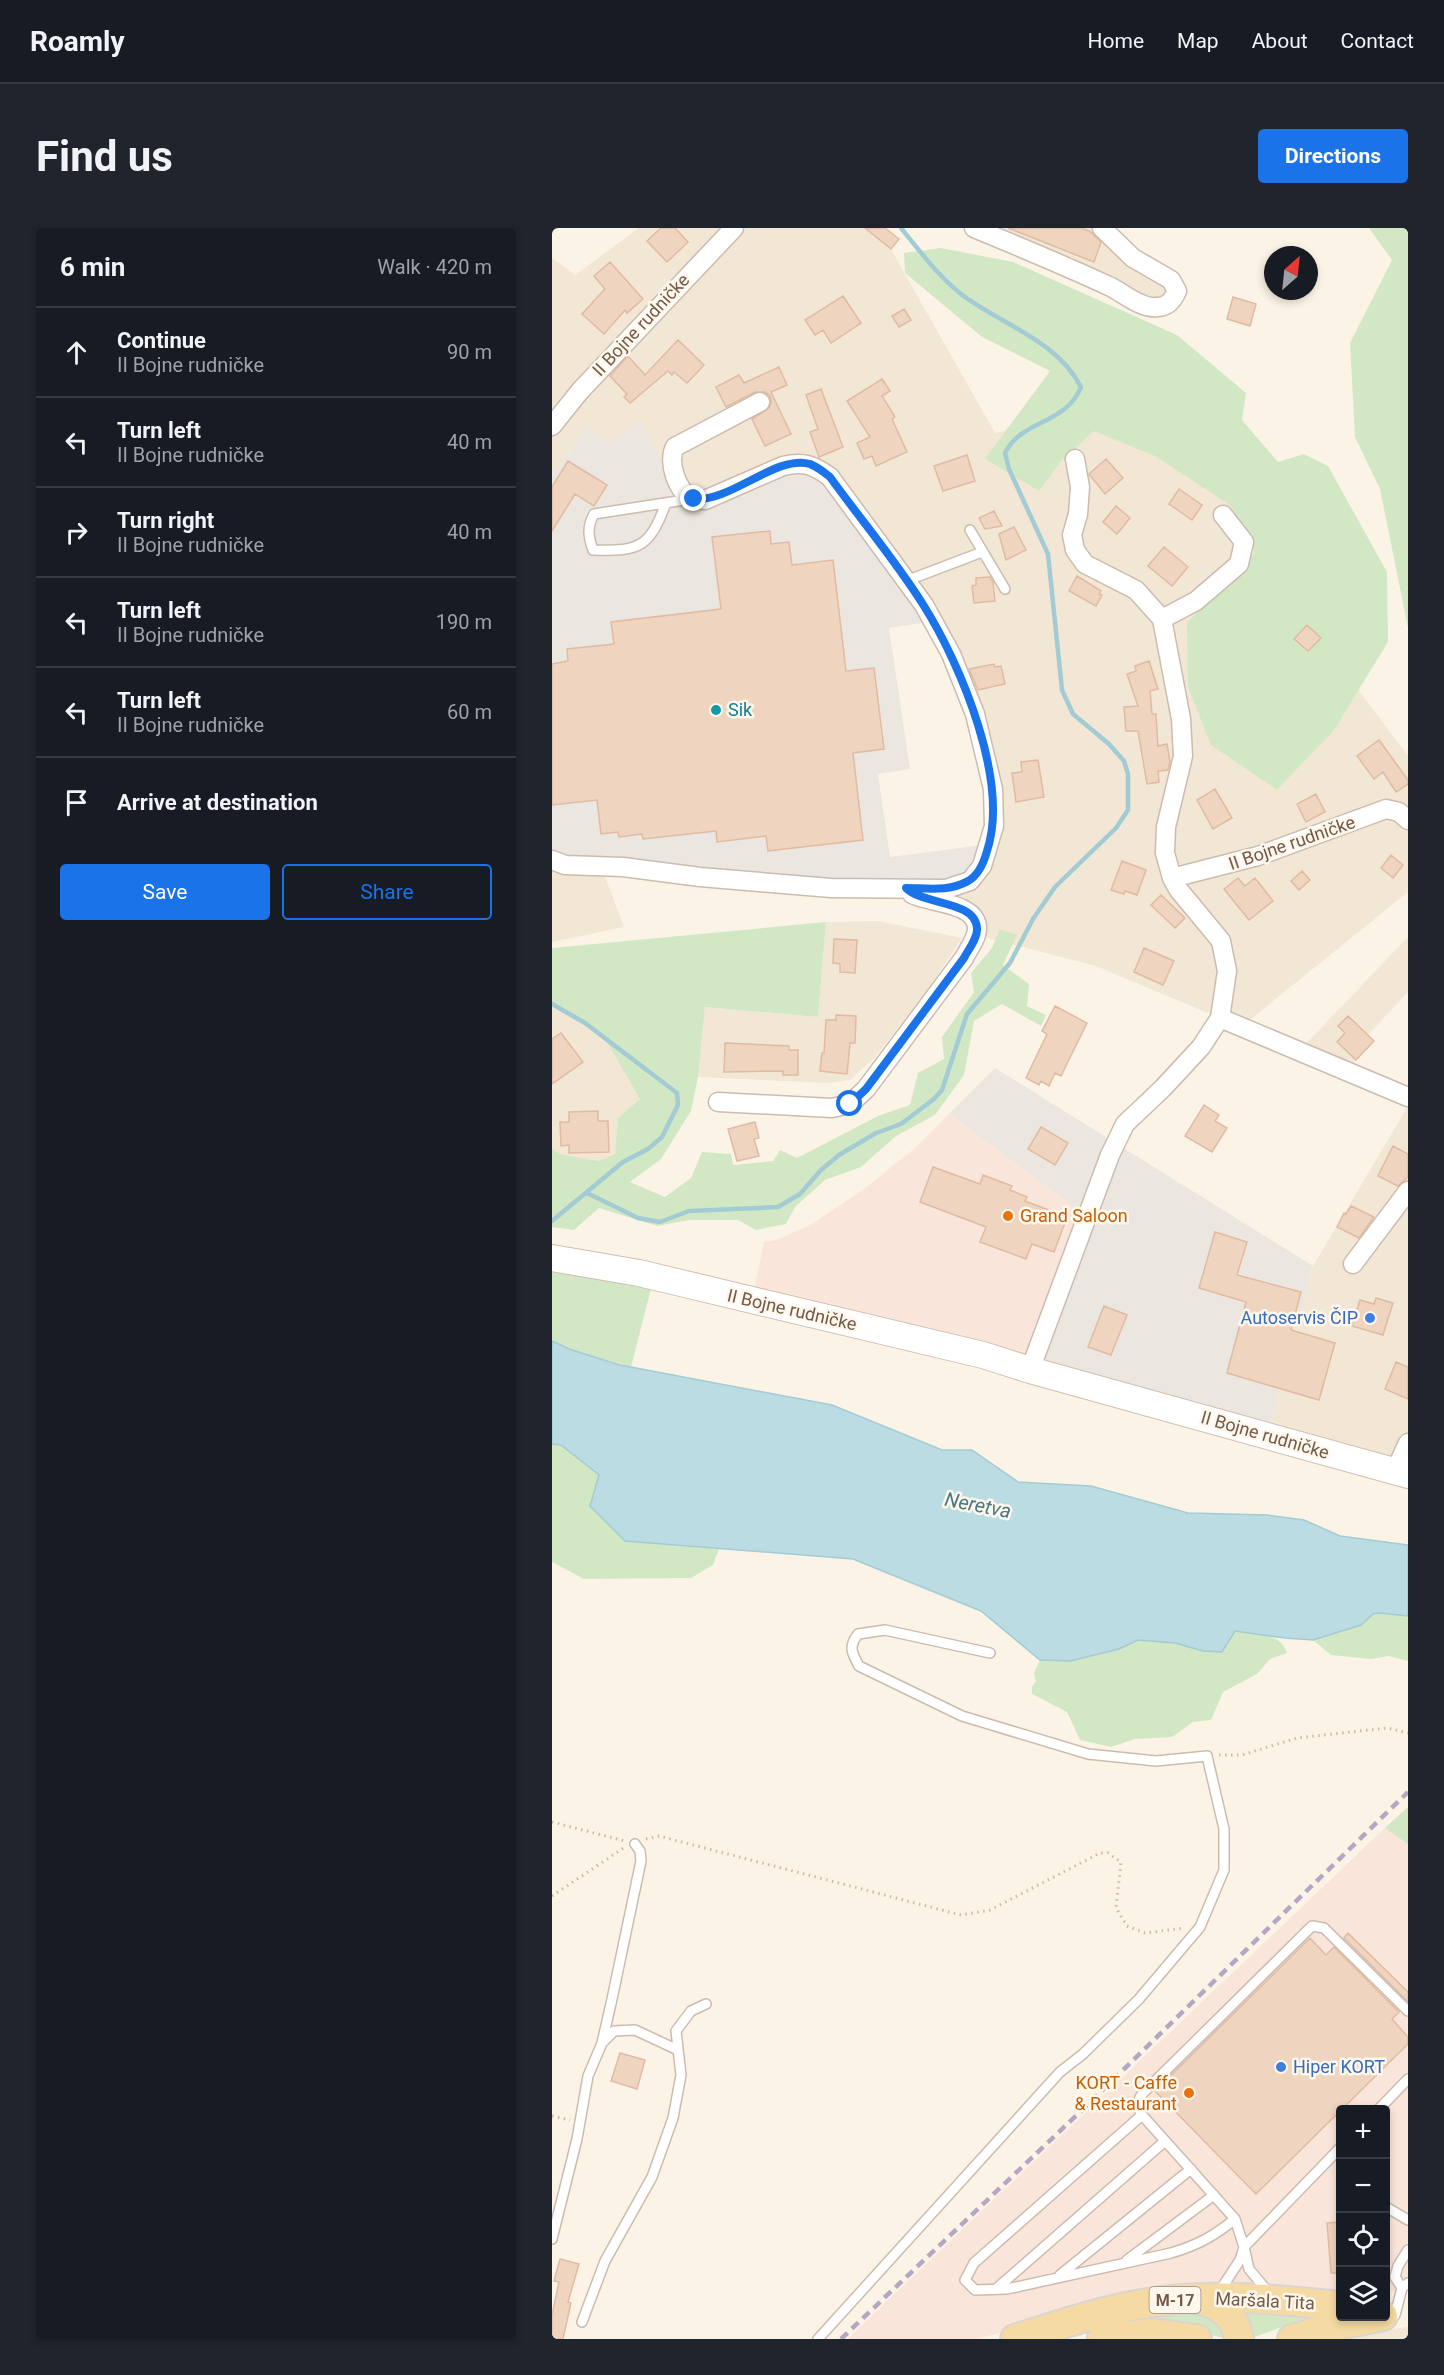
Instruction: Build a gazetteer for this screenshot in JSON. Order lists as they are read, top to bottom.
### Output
{
  "streets": {
    "main road": ["M-17", "Maršala Tita"],
    "street": ["II Bojne rudničke"]
  },
  "water": ["Neretva"],
  "places": [
    "Sik",
    "Grand Saloon",
    "Autoservis ČIP",
    "Hiper KORT",
    "KORT - Caffe & Restaurant"
  ],
  "north": "top right",
  "page": {
    "header": "Roamly",
    "nav": [
      "Home",
      "Map",
      "About",
      "Contact"
    ],
    "buttons": [
      "Directions",
      ["Save", "Share"]
    ],
    "title": "Find us",
    "heading": ["6 min", "Walk · 420 m"],
    "list": [
      ["Continue", "II Bojne rudničke", "90 m"],
      ["Turn left", "II Bojne rudničke", "40 m"],
      ["Turn right", "II Bojne rudničke", "40 m"],
      ["Turn left", "II Bojne rudničke", "190 m"],
      ["Turn left", "II Bojne rudničke", "60 m"],
      "Arrive at destination"
    ],
    "map_buttons": ["+", "−"]
  }
}
